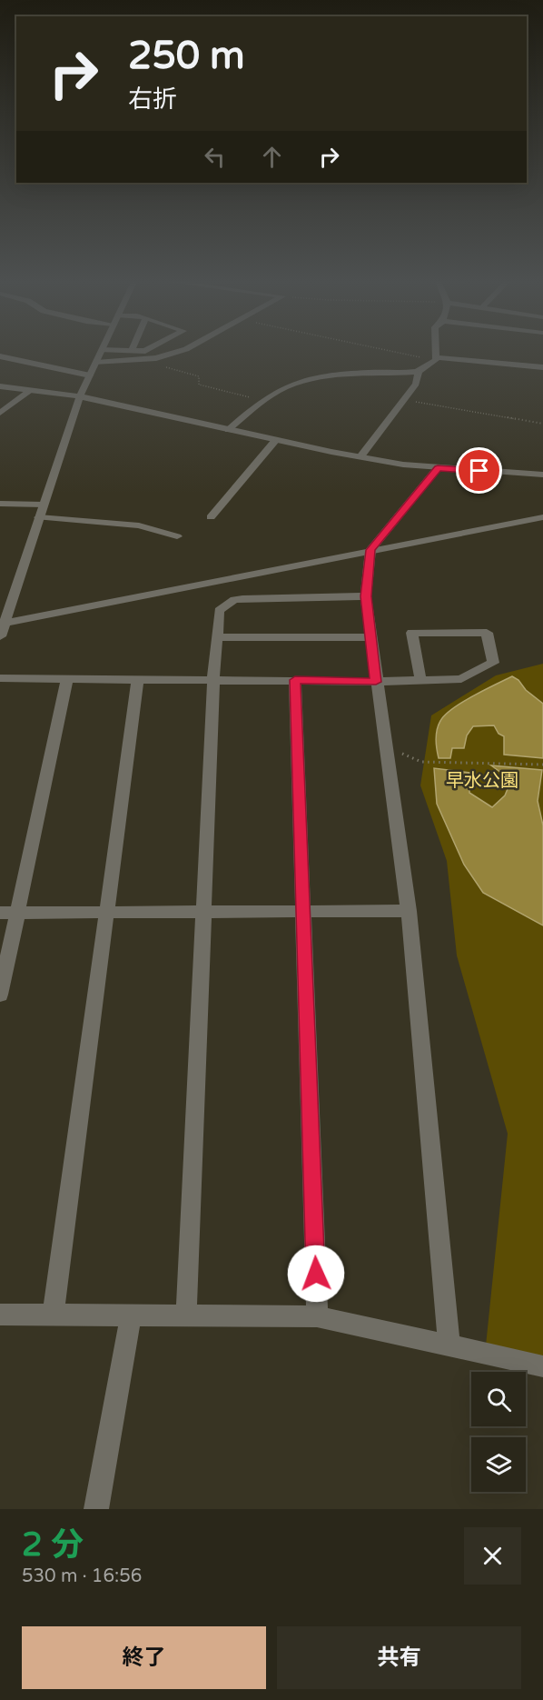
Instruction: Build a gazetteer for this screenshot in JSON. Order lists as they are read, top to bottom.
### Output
{
  "parks": ["早水公園"],
  "page": {
    "turn": ["250 m", "右折"],
    "heading": ["2 分", "530 m · 16:56"],
    "buttons": ["終了", "共有"]
  }
}
